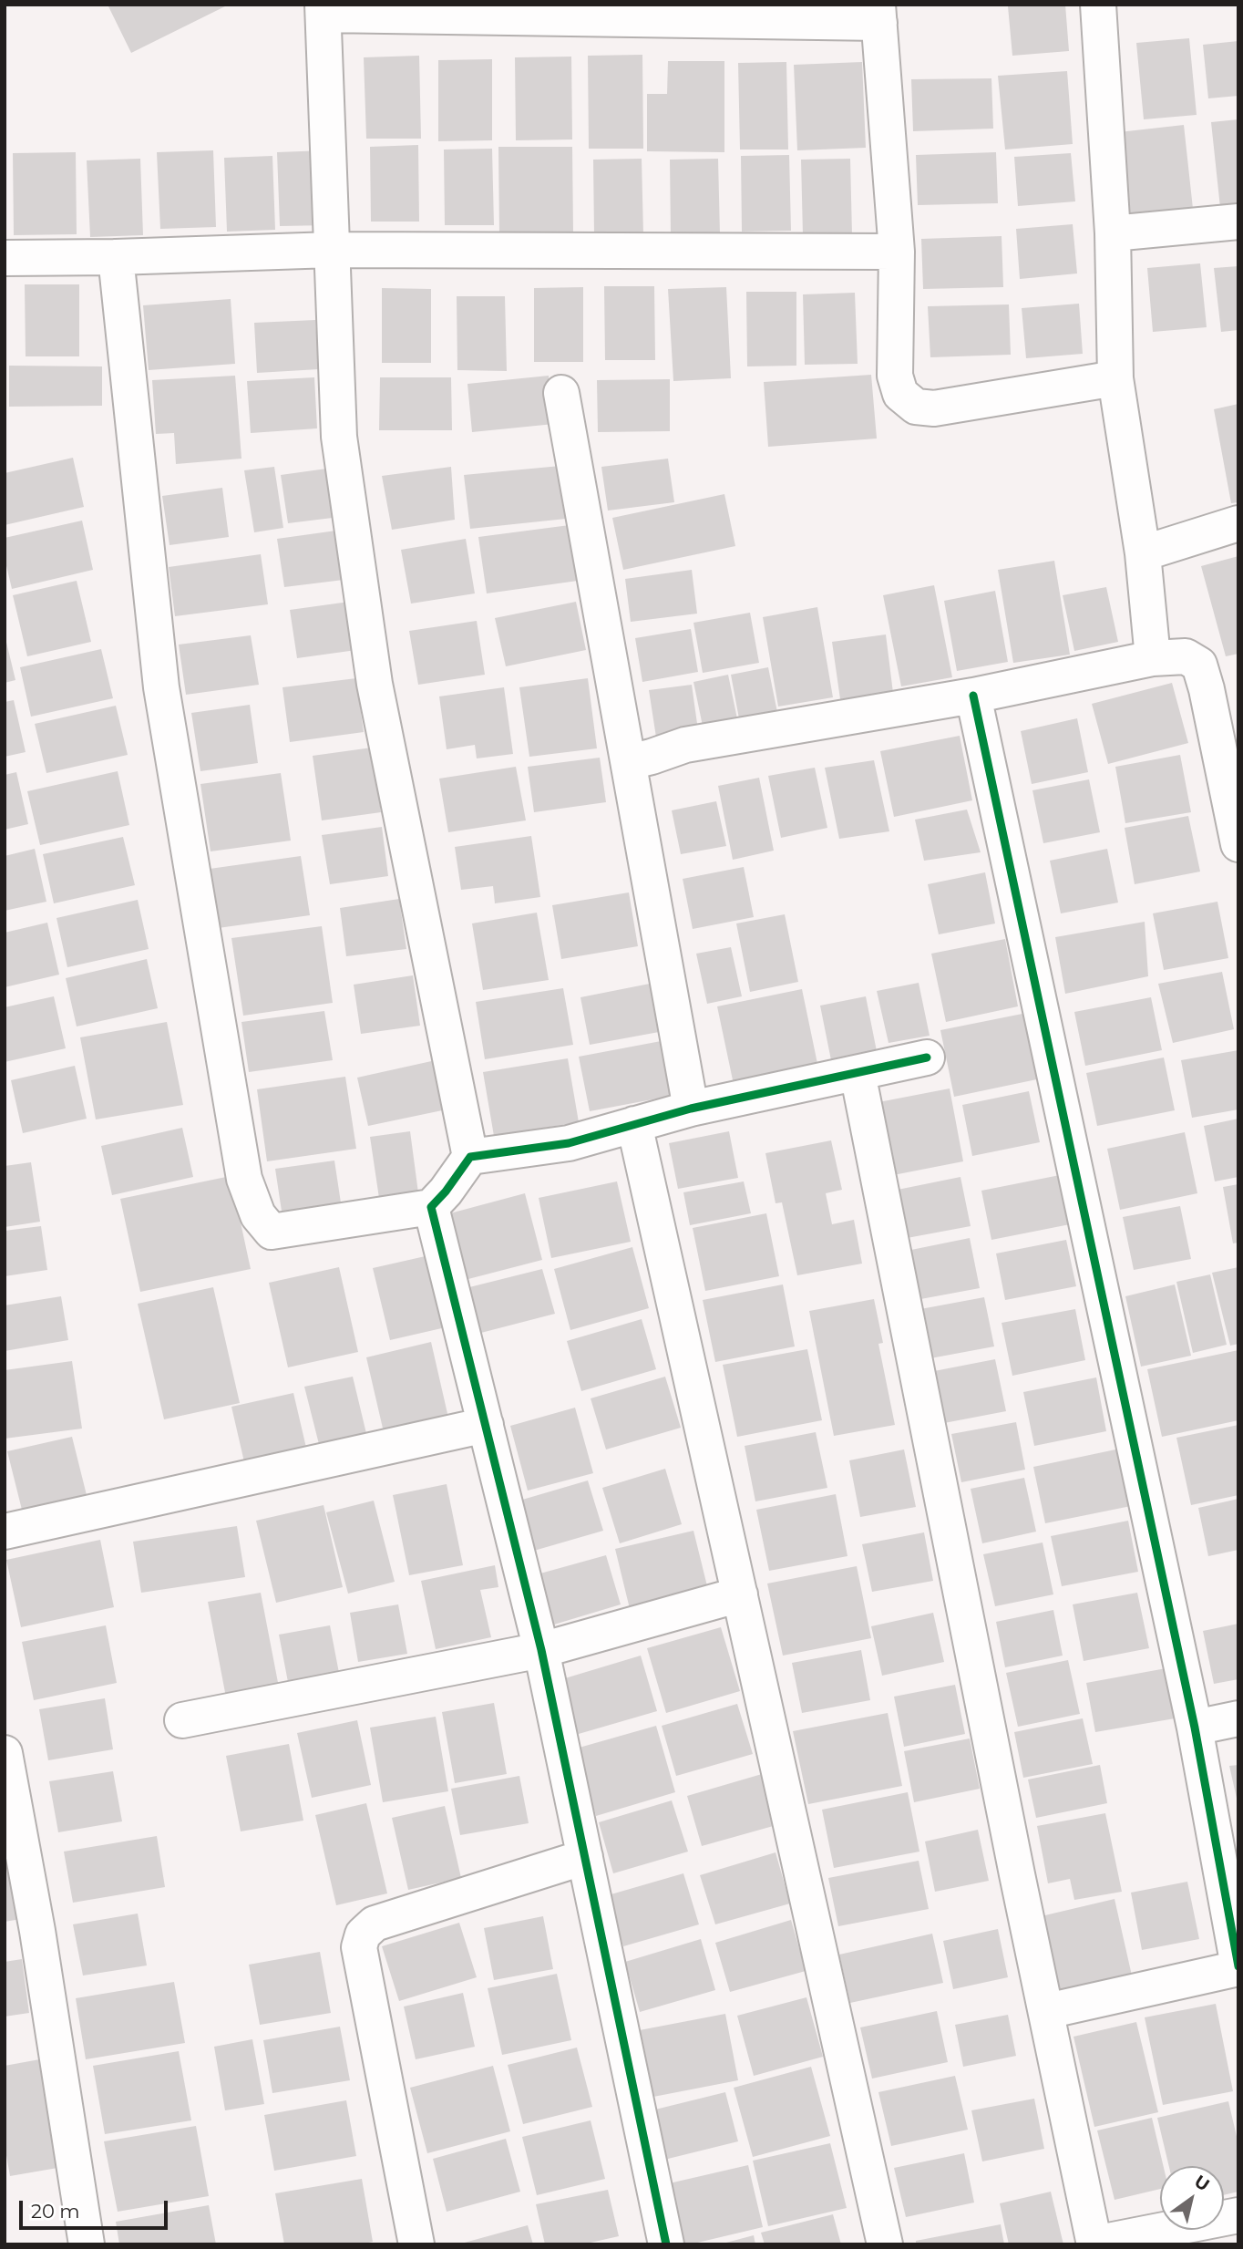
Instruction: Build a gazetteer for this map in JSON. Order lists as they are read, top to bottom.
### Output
{
  "scale_bar": "20 m",
  "north": "top right"
}
